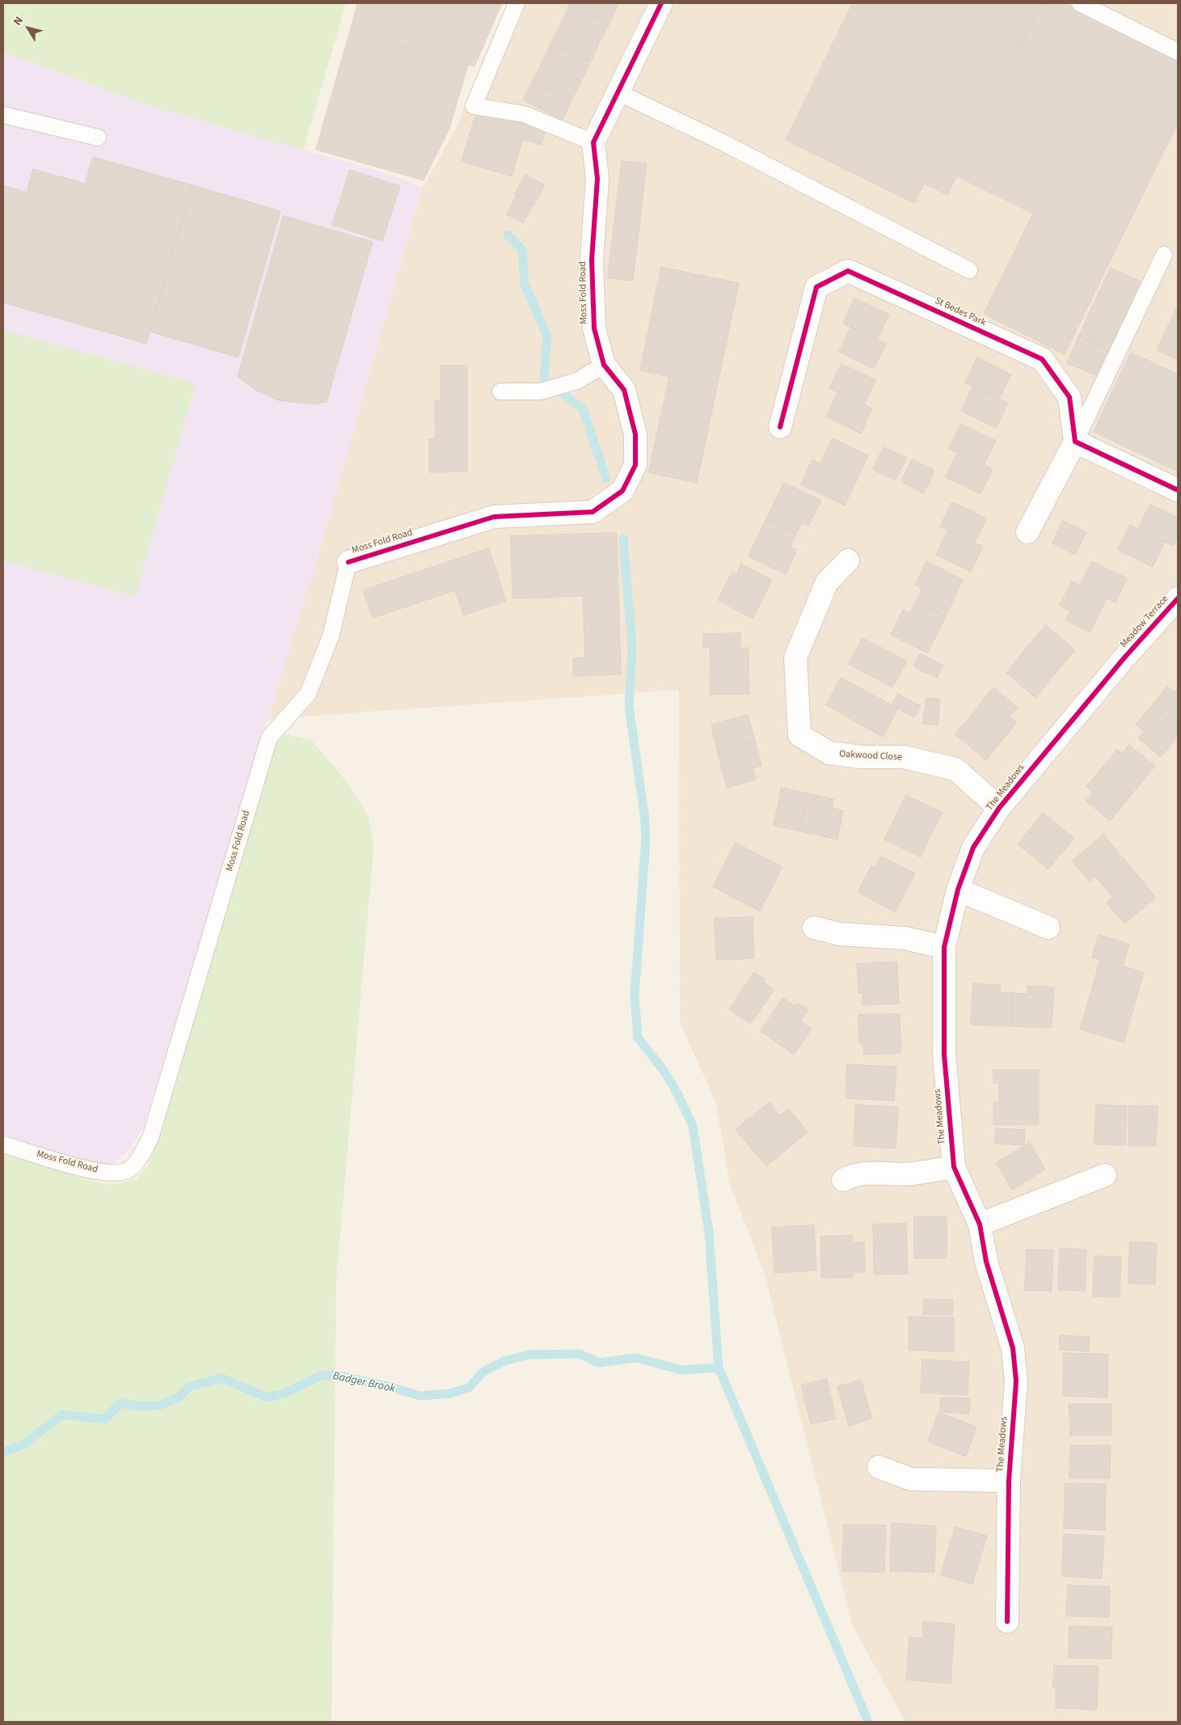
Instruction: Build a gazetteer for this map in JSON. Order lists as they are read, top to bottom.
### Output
{
  "streets": {
    "street": [
      "Moss Fold Road",
      "St Bedes Park",
      "Meadow Terrace",
      "Oakwood Close",
      "The Meadows"
    ]
  },
  "crossings": [
    ["Meadow Terrace", "The Meadows"],
    ["Oakwood Close", "The Meadows"]
  ],
  "water": ["Badger Brook"],
  "north": "top left"
}
